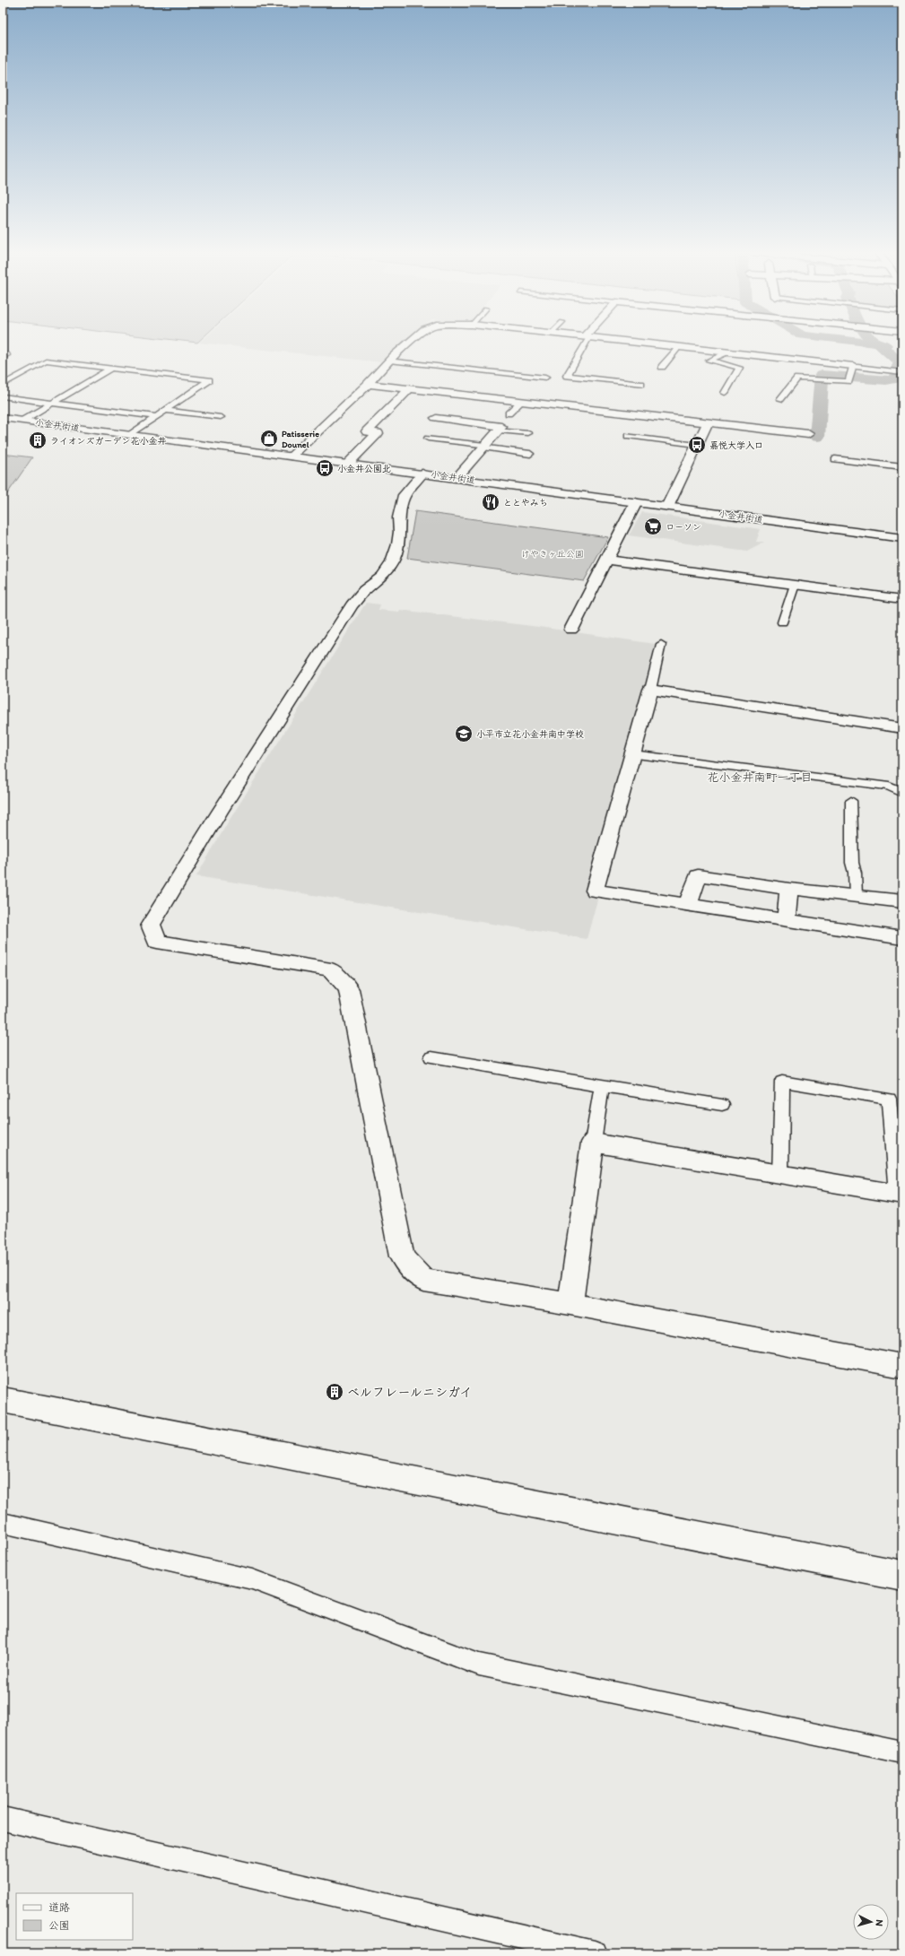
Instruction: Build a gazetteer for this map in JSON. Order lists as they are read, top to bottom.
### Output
{
  "streets": {
    "street": ["小金井街道"]
  },
  "districts": ["花小金井南町一丁目"],
  "parks": ["けやきヶ丘公園"],
  "places": {
    "shop": ["Patisserie Dounel"],
    "building": ["ライオンズガーデン花小金井", "ベルフレールニシガイ"],
    "bus stop": ["嘉悦大学入口", "小金井公園北"],
    "restaurant": ["ととやみち"],
    "supermarket": ["ローソン"],
    "school or university": ["小平市立花小金井南中学校"]
  },
  "legend": ["道路", "公園"],
  "north": "right"
}
